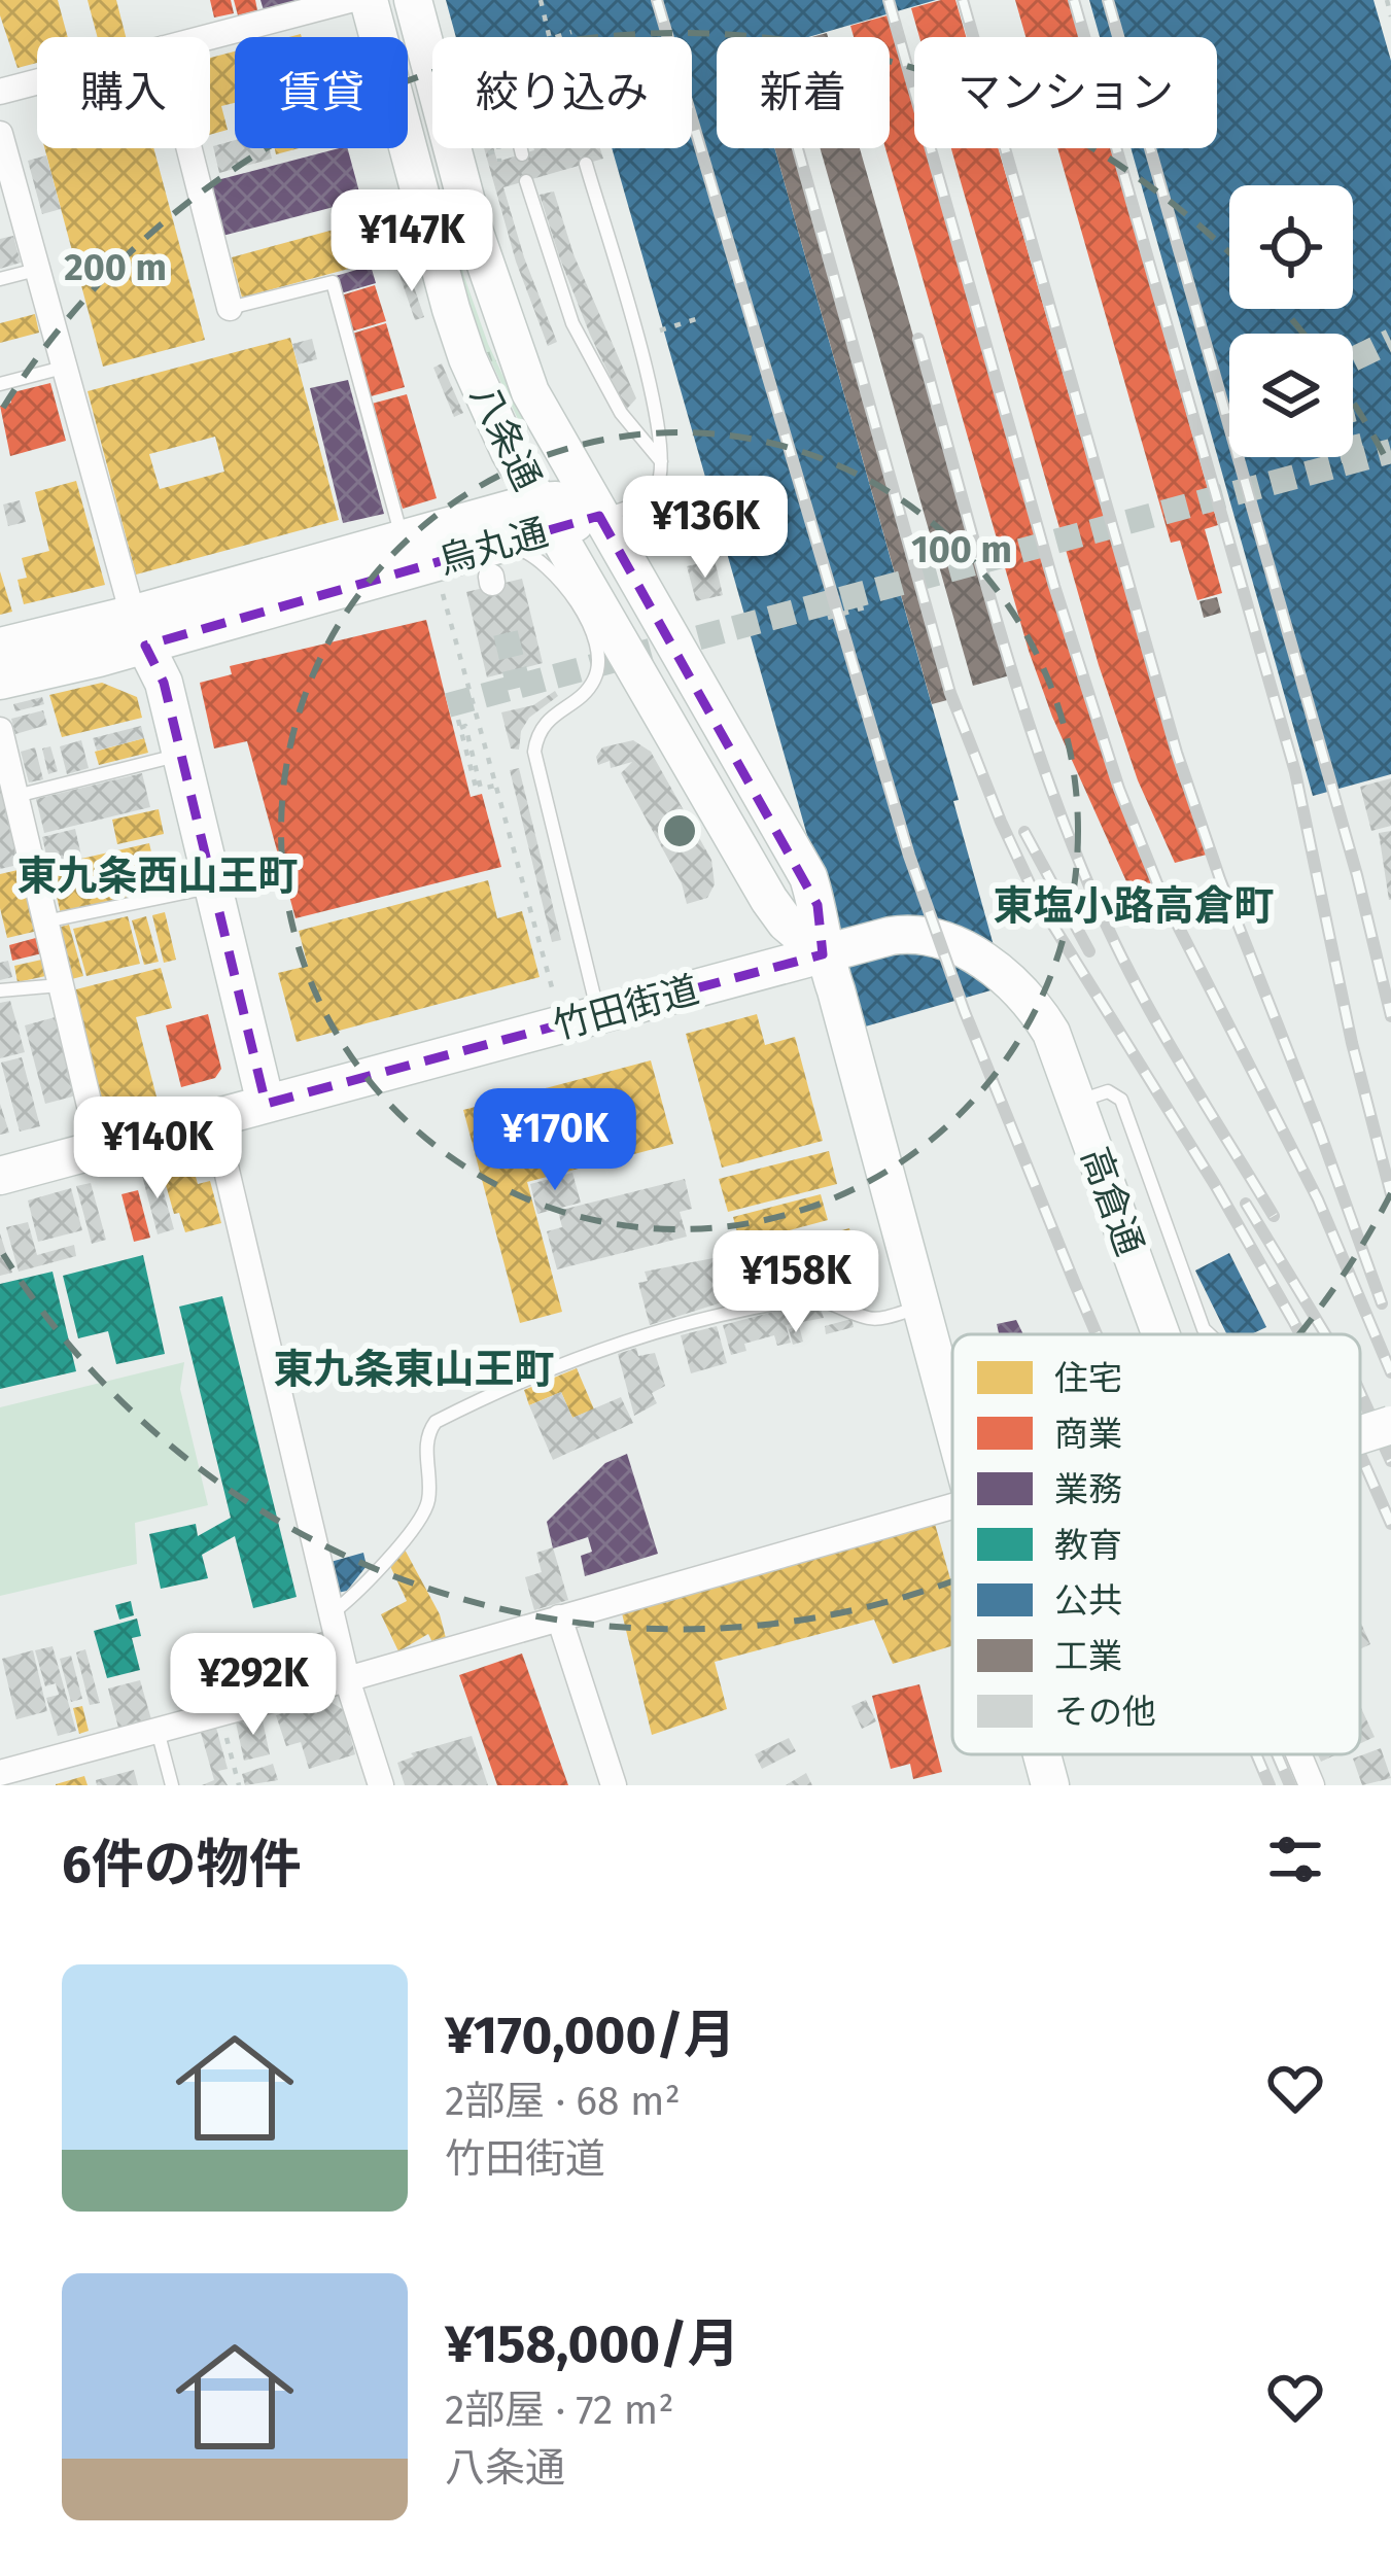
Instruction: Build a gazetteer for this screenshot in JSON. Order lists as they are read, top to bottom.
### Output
{
  "streets": {
    "street": [
      "八条通",
      "烏丸通",
      "竹田街道",
      "高倉通"
    ]
  },
  "crossings": [
    ["八条通", "烏丸通"],
    ["八条通", "竹田街道"],
    ["八条通", "高倉通"],
    ["竹田街道", "高倉通"]
  ],
  "districts": ["東九条西山王町", "東塩小路高倉町", "東九条東山王町"],
  "legend": [
    "住宅",
    "商業",
    "業務",
    "教育",
    "公共",
    "工業",
    "その他"
  ],
  "page": {
    "chip": [
      "購入",
      "賃貸",
      "絞り込み",
      "新着",
      "マンション"
    ],
    "price": [
      "¥147K",
      "¥136K",
      "¥170K",
      "¥140K",
      "¥158K",
      "¥292K"
    ],
    "heading": "6件の物件",
    "list": [
      {
        "name": "¥170,000/月",
        "note": "2部屋 · 68 m² · 竹田街道"
      },
      {
        "name": "¥158,000/月",
        "note": "2部屋 · 72 m² · 八条通"
      }
    ]
  },
  "rings": ["200 m", "100 m"]
}
